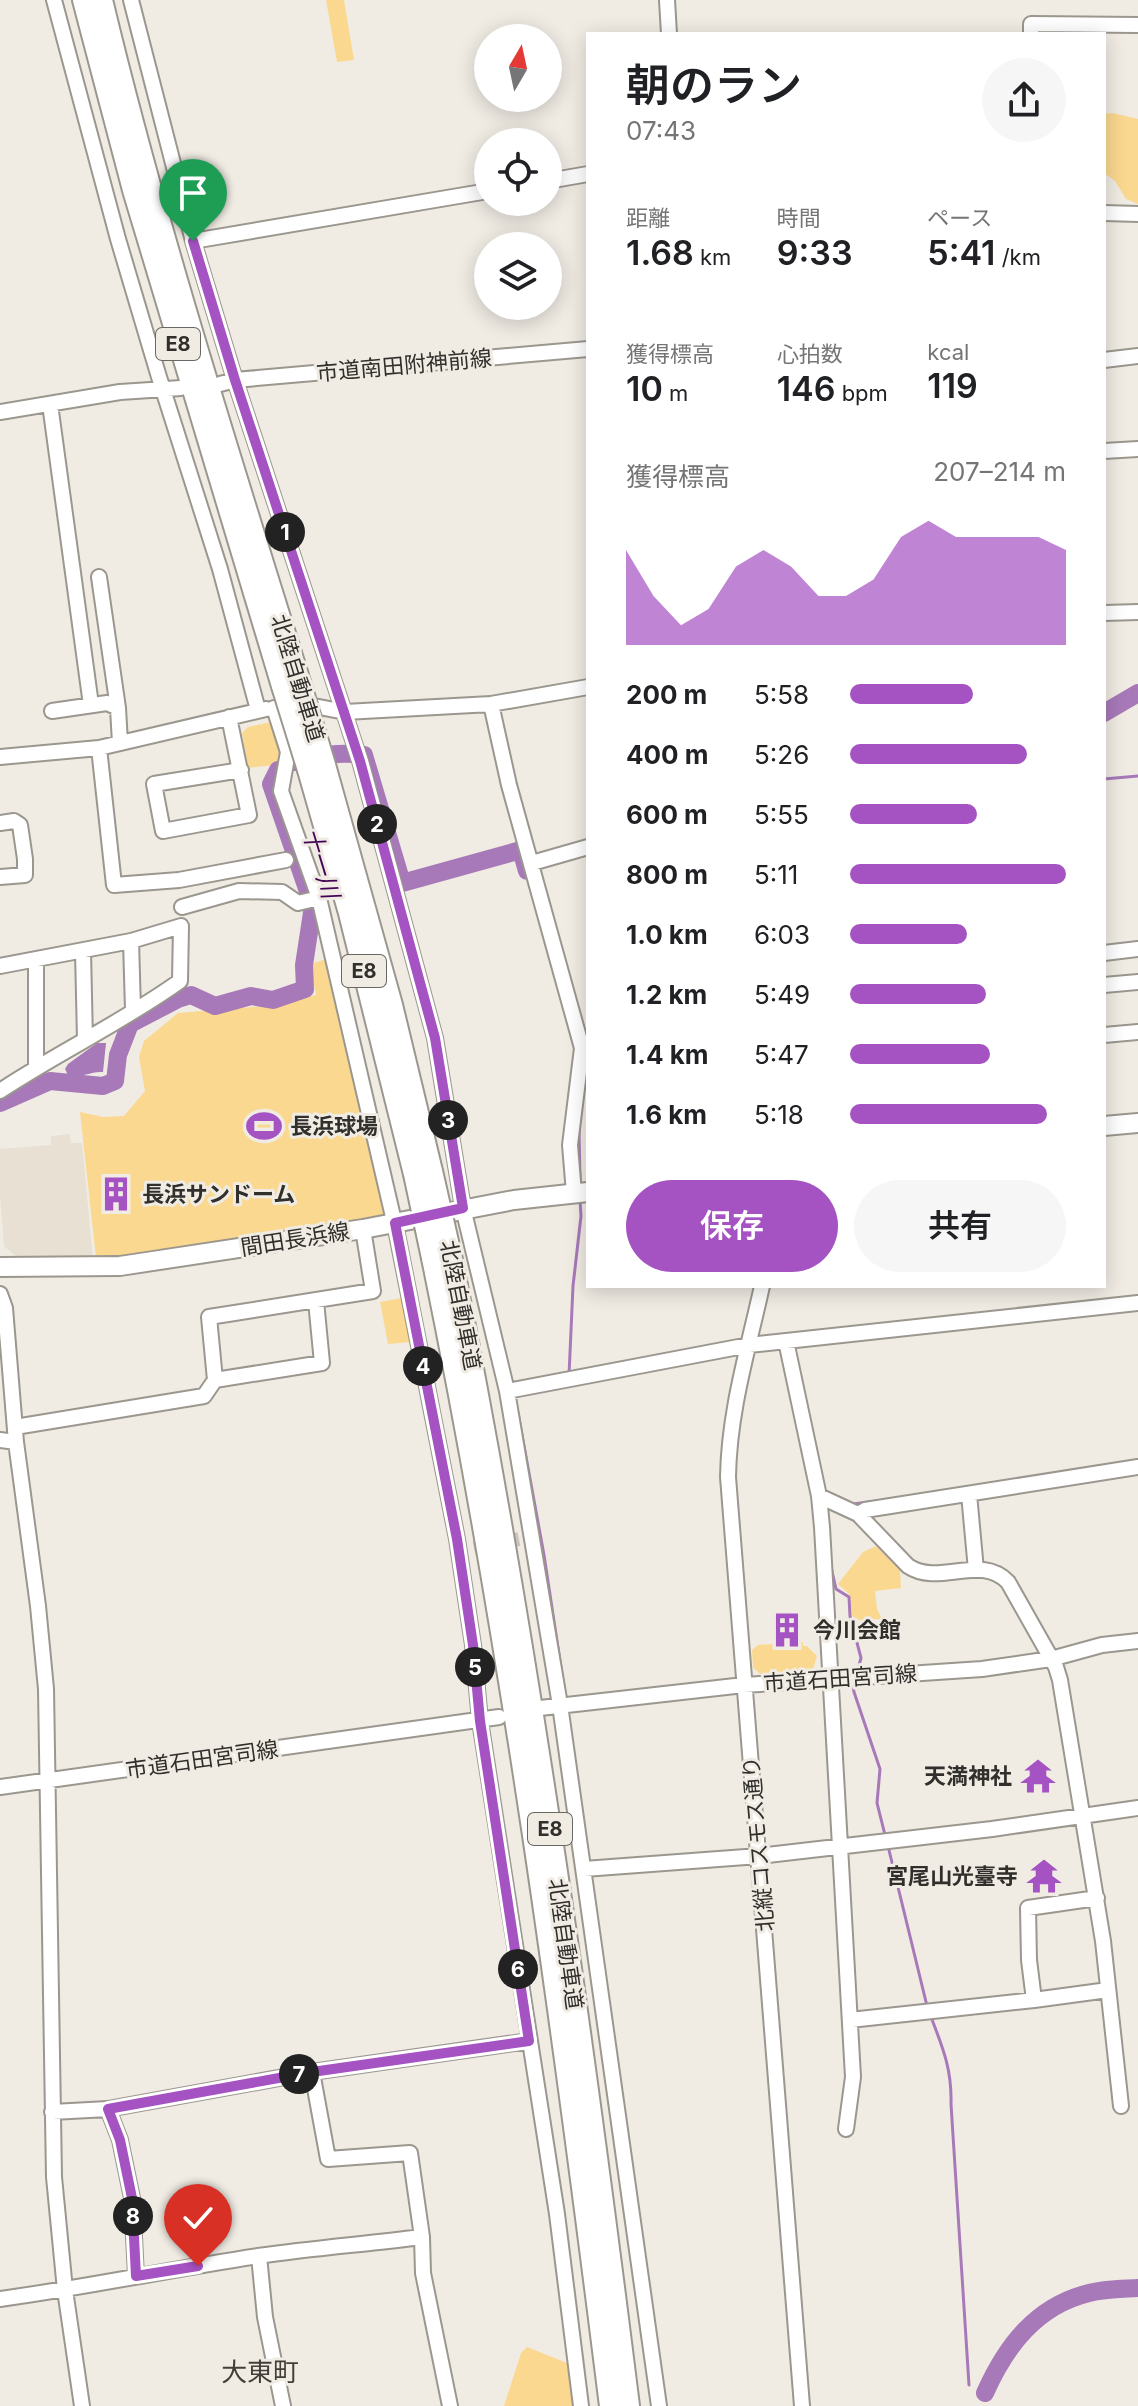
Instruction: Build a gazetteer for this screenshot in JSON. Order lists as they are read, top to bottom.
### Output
{
  "streets": {
    "highway": ["E8", "北陸自動車道"],
    "main road": ["間田長浜線"],
    "street": ["市道南田附神前線", "市道石田宮司線", "北縦コスモス通り"]
  },
  "crossings": [
    ["市道石田宮司線", "北縦コスモス通り"]
  ],
  "districts": ["大東町"],
  "water": ["十一川"],
  "places": {
    "sports": ["長浜球場"],
    "building": ["長浜サンドーム", "今川会館"],
    "temple": ["天満神社", "宮尾山光臺寺"]
  },
  "north": "top",
  "page": {
    "heading": ["朝のラン", "07:43"],
    "stats": [
      ["距離", "1.68 km"],
      ["時間", "9:33"],
      ["ペース", "5:41 /km"],
      ["獲得標高", "10 m"],
      ["心拍数", "146 bpm"],
      ["kcal", "119"]
    ],
    "chart": ["獲得標高", "207–214 m"],
    "pins": [
      "1",
      "2",
      "3",
      "4",
      "5",
      "6",
      "7",
      "8"
    ],
    "list": [
      {
        "name": "200 m",
        "note": "5:58"
      },
      {
        "name": "400 m",
        "note": "5:26"
      },
      {
        "name": "600 m",
        "note": "5:55"
      },
      {
        "name": "800 m",
        "note": "5:11"
      },
      {
        "name": "1.0 km",
        "note": "6:03"
      },
      {
        "name": "1.2 km",
        "note": "5:49"
      },
      {
        "name": "1.4 km",
        "note": "5:47"
      },
      {
        "name": "1.6 km",
        "note": "5:18"
      }
    ],
    "buttons": ["保存", "共有"]
  }
}
